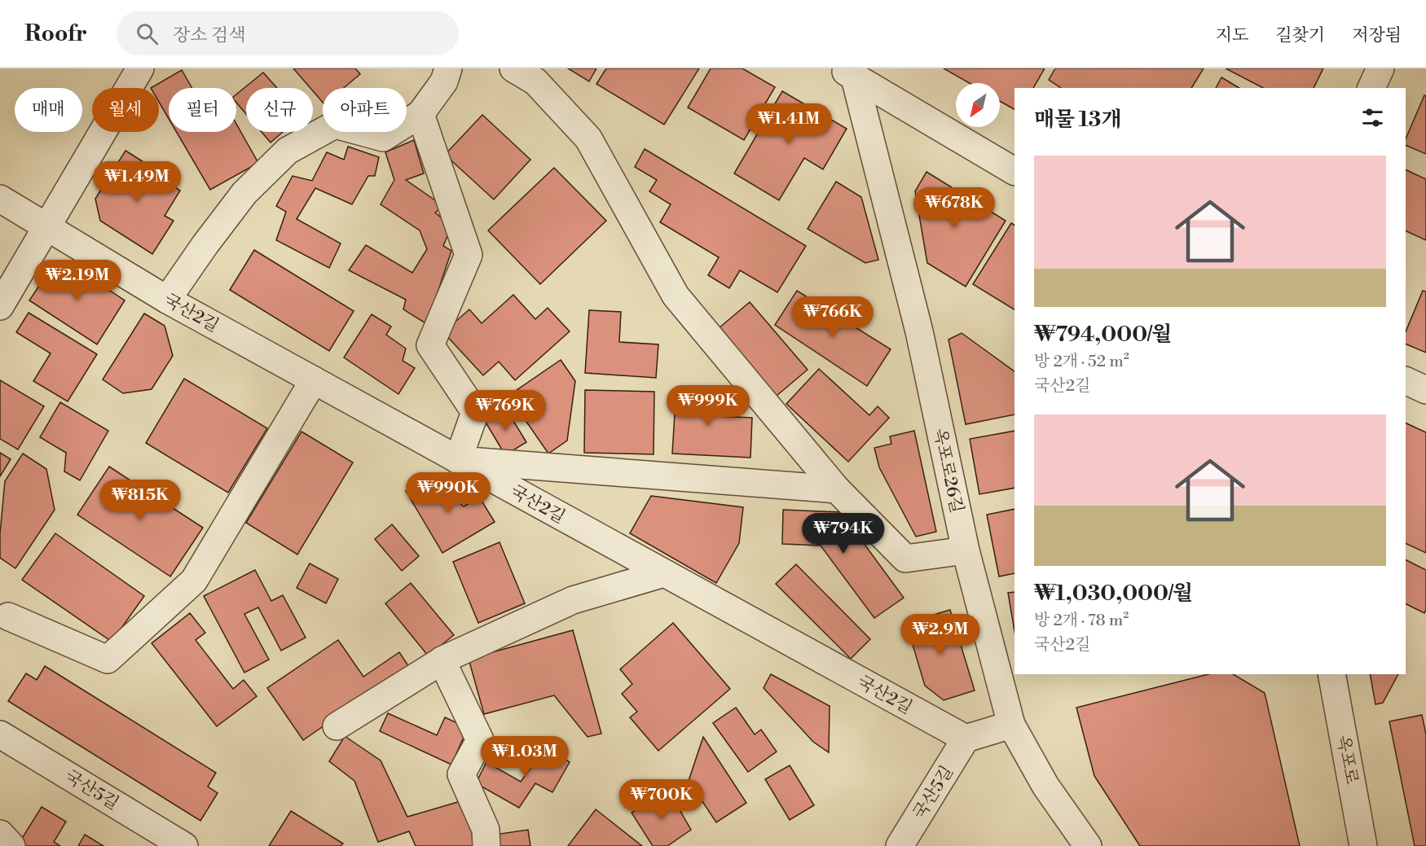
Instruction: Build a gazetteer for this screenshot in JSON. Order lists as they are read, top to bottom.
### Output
{
  "streets": {
    "street": [
      "국산2길",
      "옥포로26길",
      "옥포로",
      "국산5길"
    ]
  },
  "crossings": [
    ["국산2길", "국산5길"]
  ],
  "north": "bottom left",
  "page": {
    "header": "Roofr",
    "search": "장소 검색",
    "nav": ["지도", "길찾기", "저장됨"],
    "chip": [
      "매매",
      "월세",
      "필터",
      "신규",
      "아파트"
    ],
    "heading": "매물 13개",
    "price": [
      "₩1.41M",
      "₩1.49M",
      "₩678K",
      "₩2.19M",
      "₩766K",
      "₩999K",
      "₩769K",
      "₩990K",
      "₩815K",
      "₩794K",
      "₩2.9M",
      "₩1.03M",
      "₩700K"
    ],
    "list": [
      {
        "name": "₩794,000/월",
        "note": "방 2개 · 52 m² · 국산2길"
      },
      {
        "name": "₩1,030,000/월",
        "note": "방 2개 · 78 m² · 국산2길"
      }
    ]
  }
}
